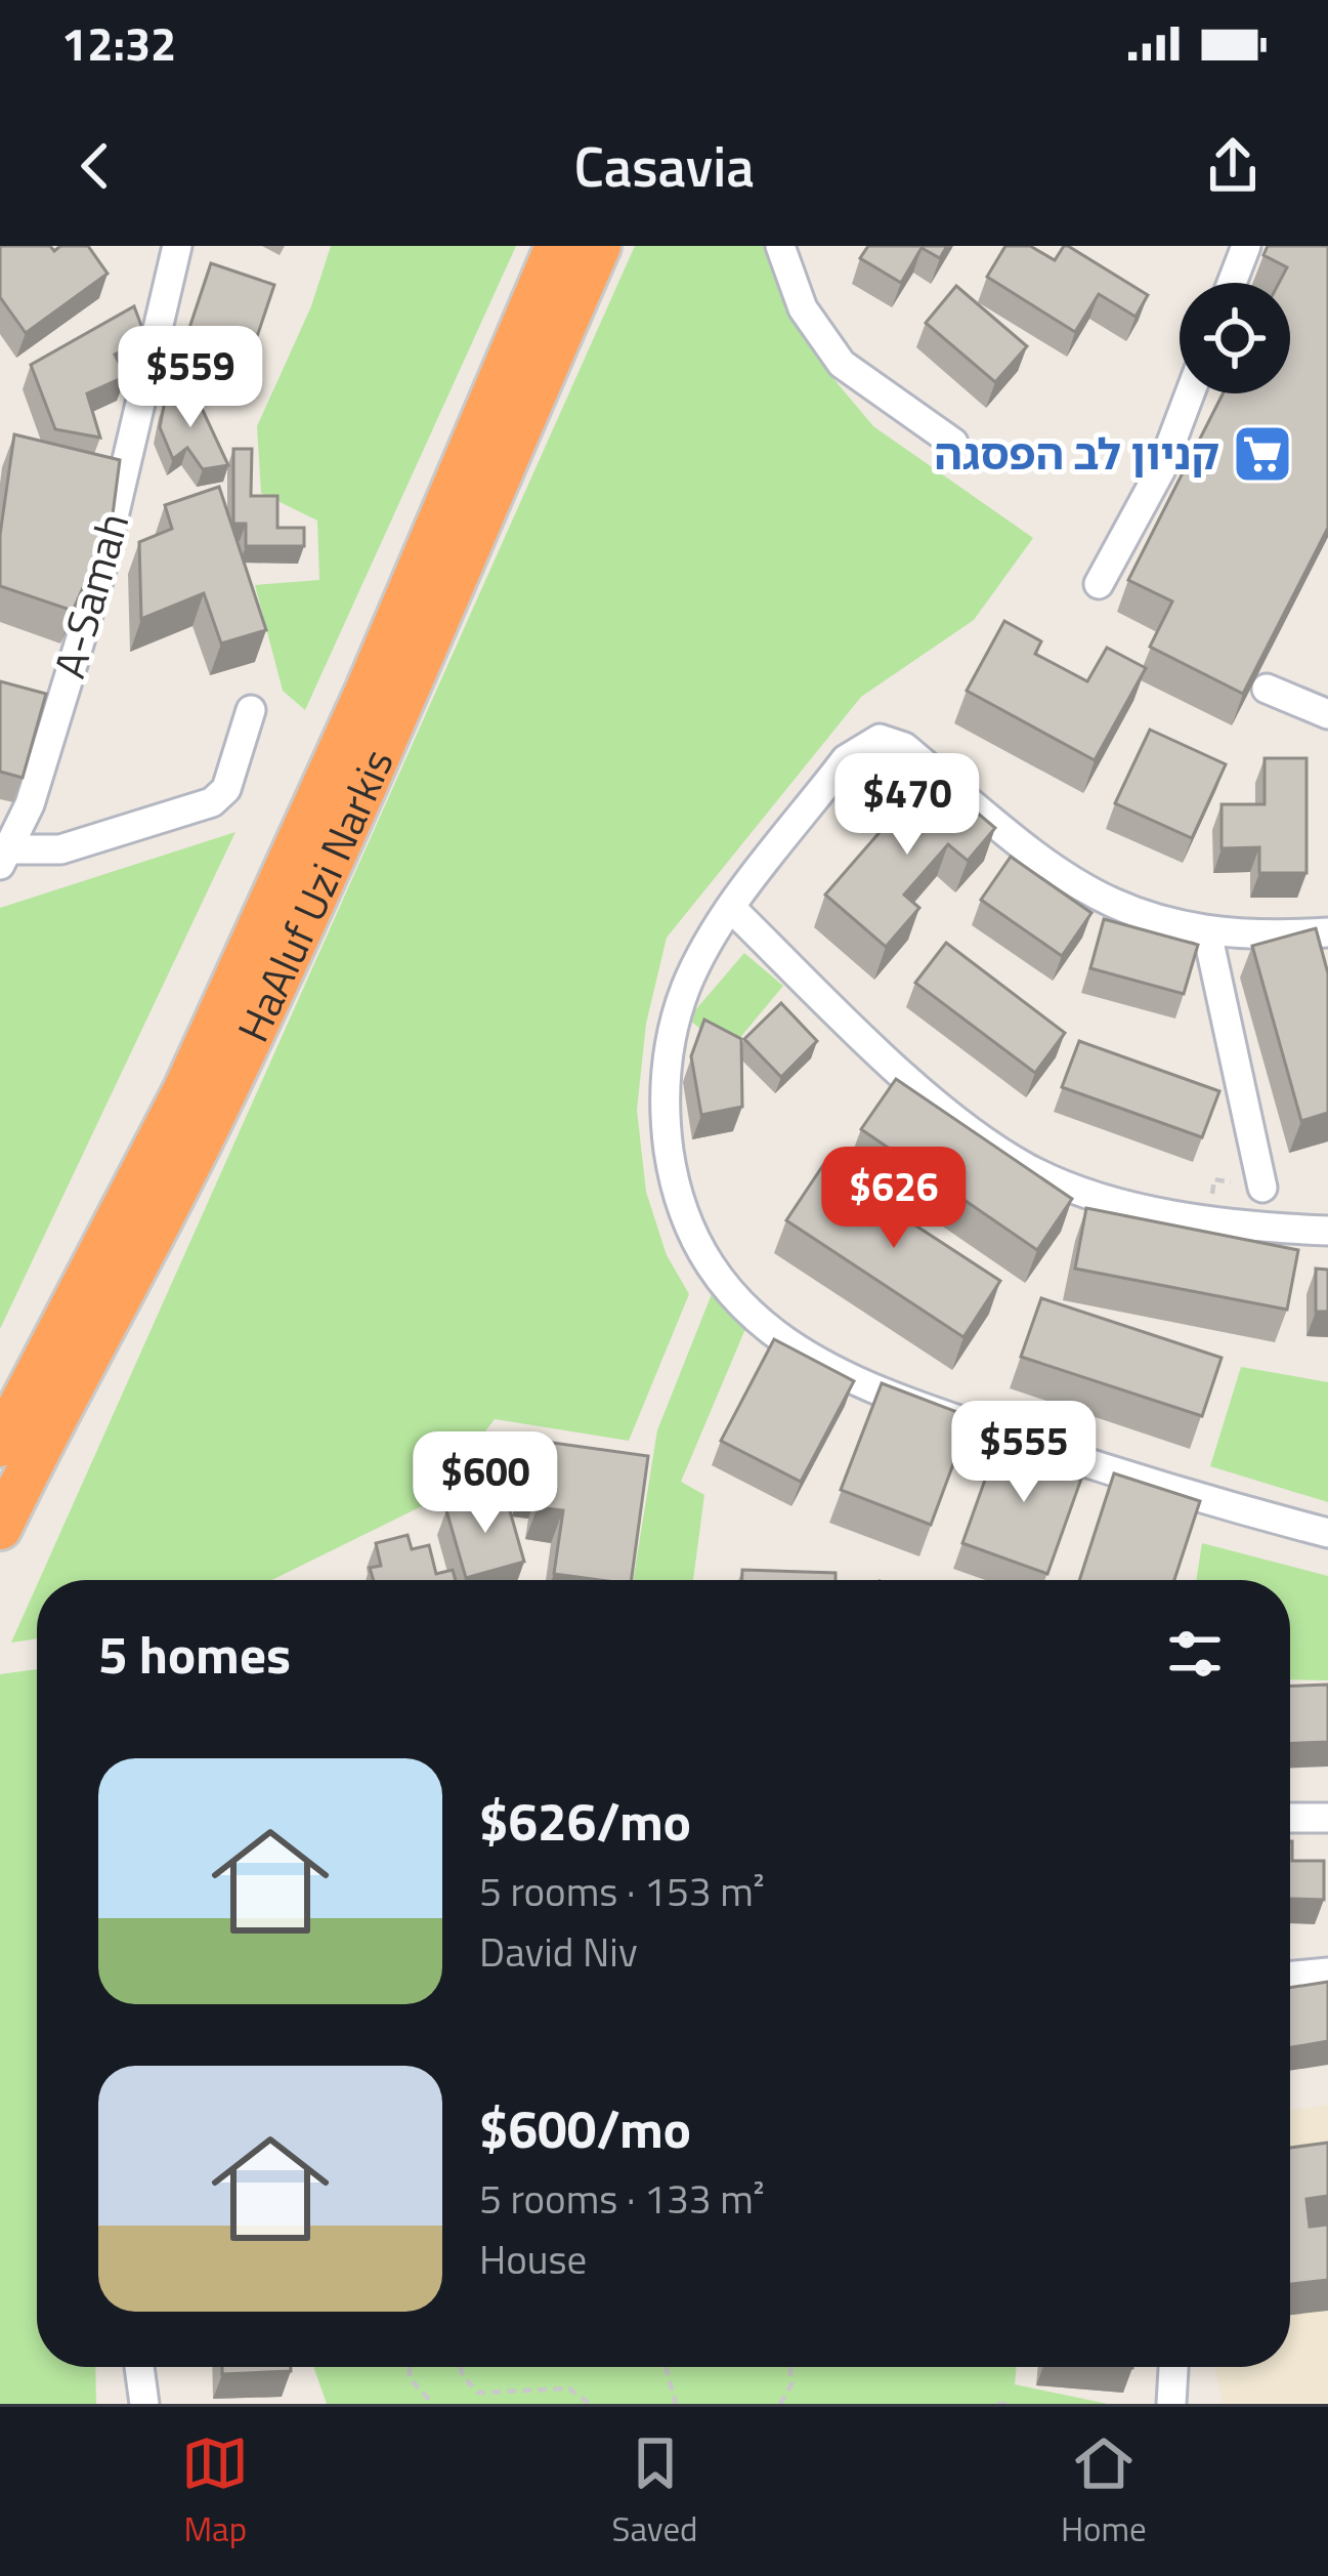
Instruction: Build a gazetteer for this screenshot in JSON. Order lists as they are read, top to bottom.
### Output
{
  "streets": {
    "highway": ["HaAluf Uzi Narkis"],
    "street": ["A-Samah"]
  },
  "places": {
    "supermarket": ["קניון לב הפסגה"]
  },
  "page": {
    "status": "12:32",
    "header": "Casavia",
    "price": [
      "$559",
      "$470",
      "$626",
      "$555",
      "$600"
    ],
    "heading": "5 homes",
    "list": [
      {
        "name": "$626/mo",
        "note": "5 rooms · 153 m² · David Niv"
      },
      {
        "name": "$600/mo",
        "note": "5 rooms · 133 m² · House"
      }
    ],
    "tabs": ["Map", "Saved", "Home"]
  }
}
